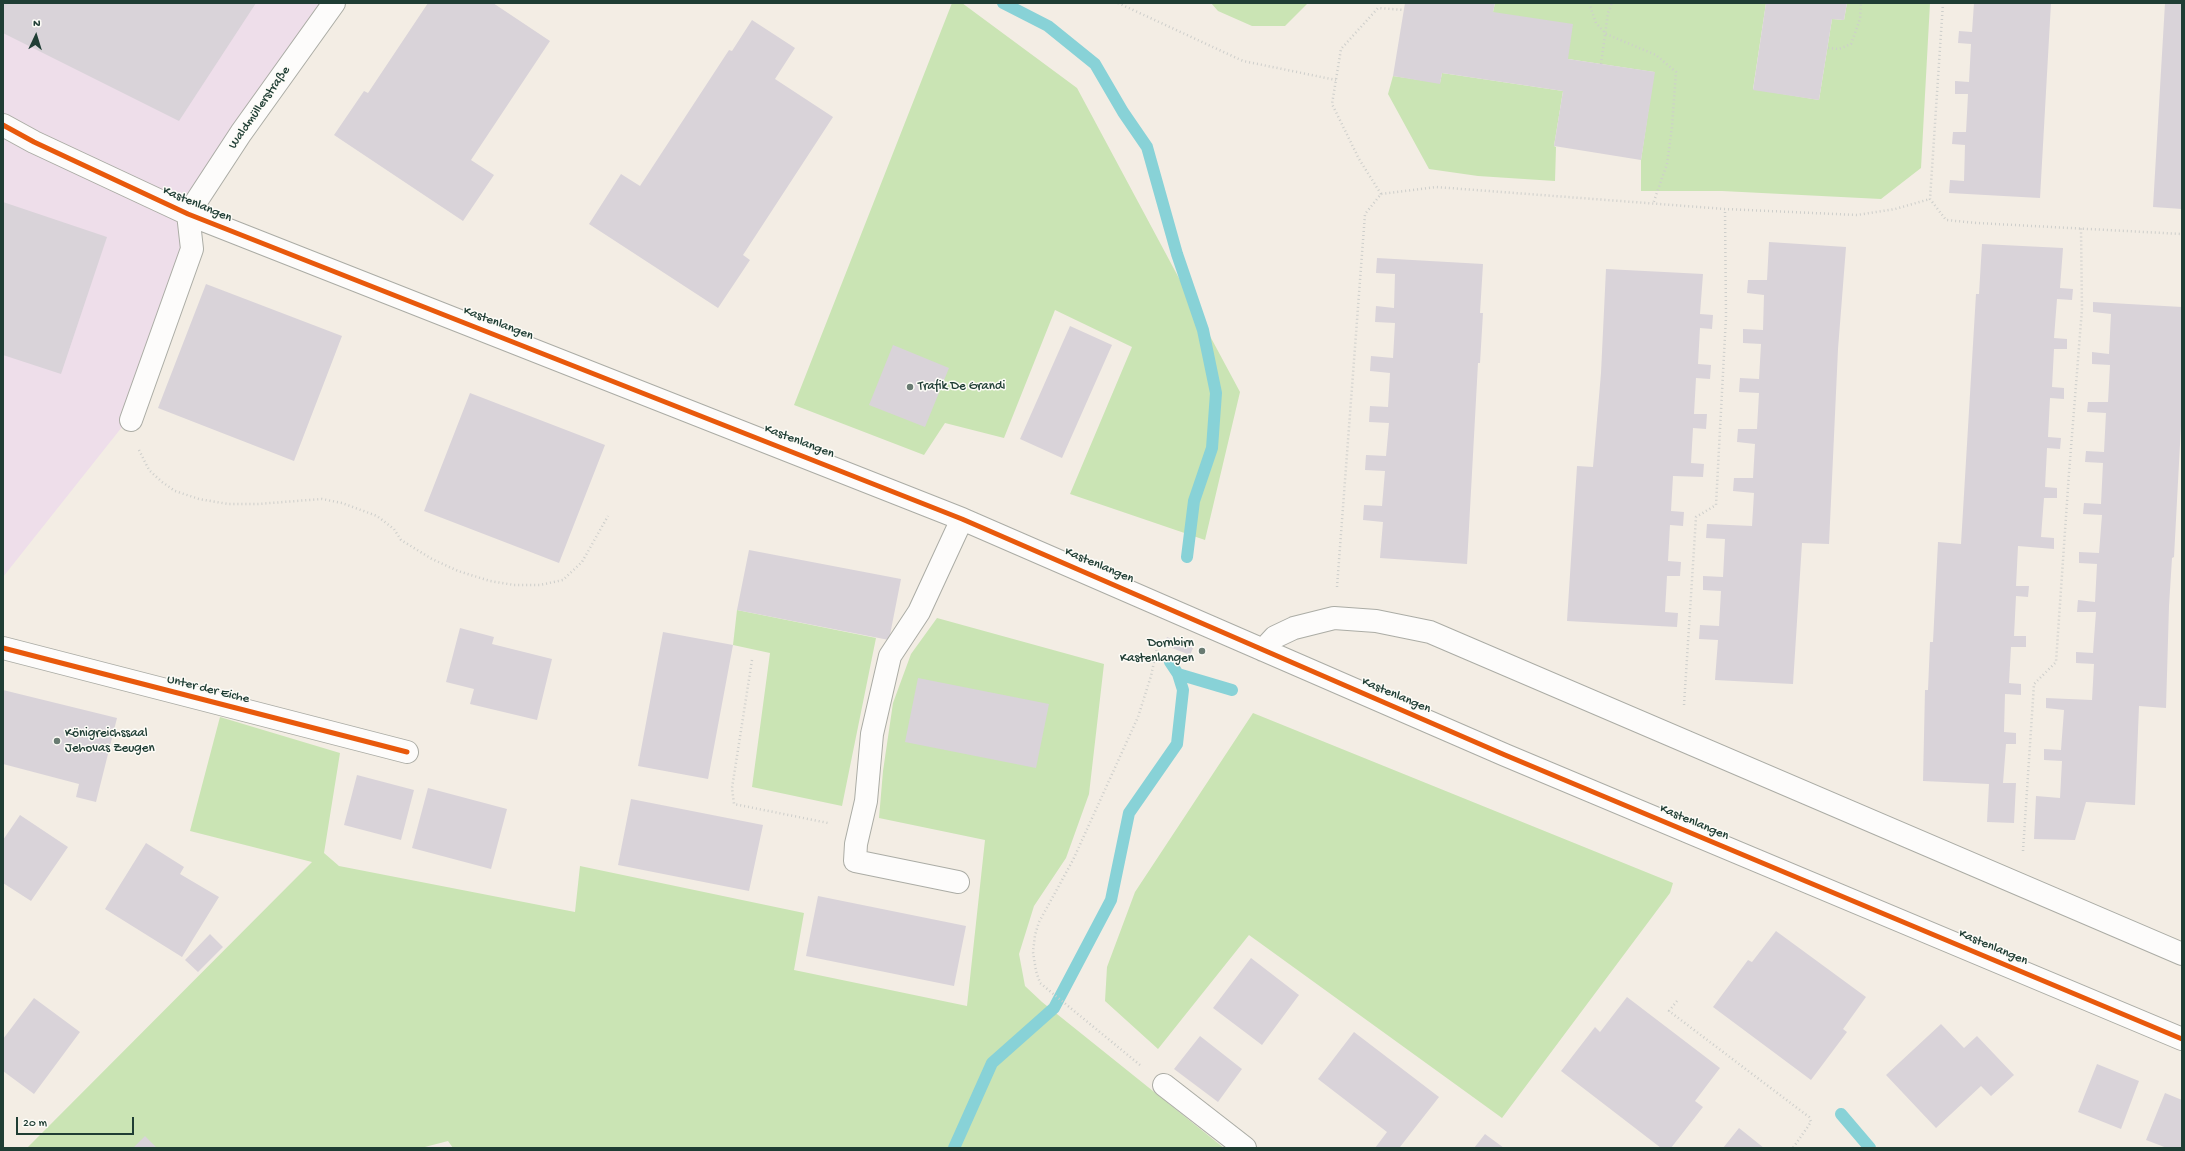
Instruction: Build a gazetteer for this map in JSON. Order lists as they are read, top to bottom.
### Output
{
  "streets": {
    "street": ["Waldmüllerstraße", "Kastenlangen", "Unter der Eiche"]
  },
  "crossings": [
    ["Waldmüllerstraße", "Kastenlangen"]
  ],
  "places": ["Trafik De Grandi", "Dornbirn Kastenlangen", "Königreichssaal Jehovas Zeugen"],
  "scale_bar": "20 m",
  "north": "top"
}
